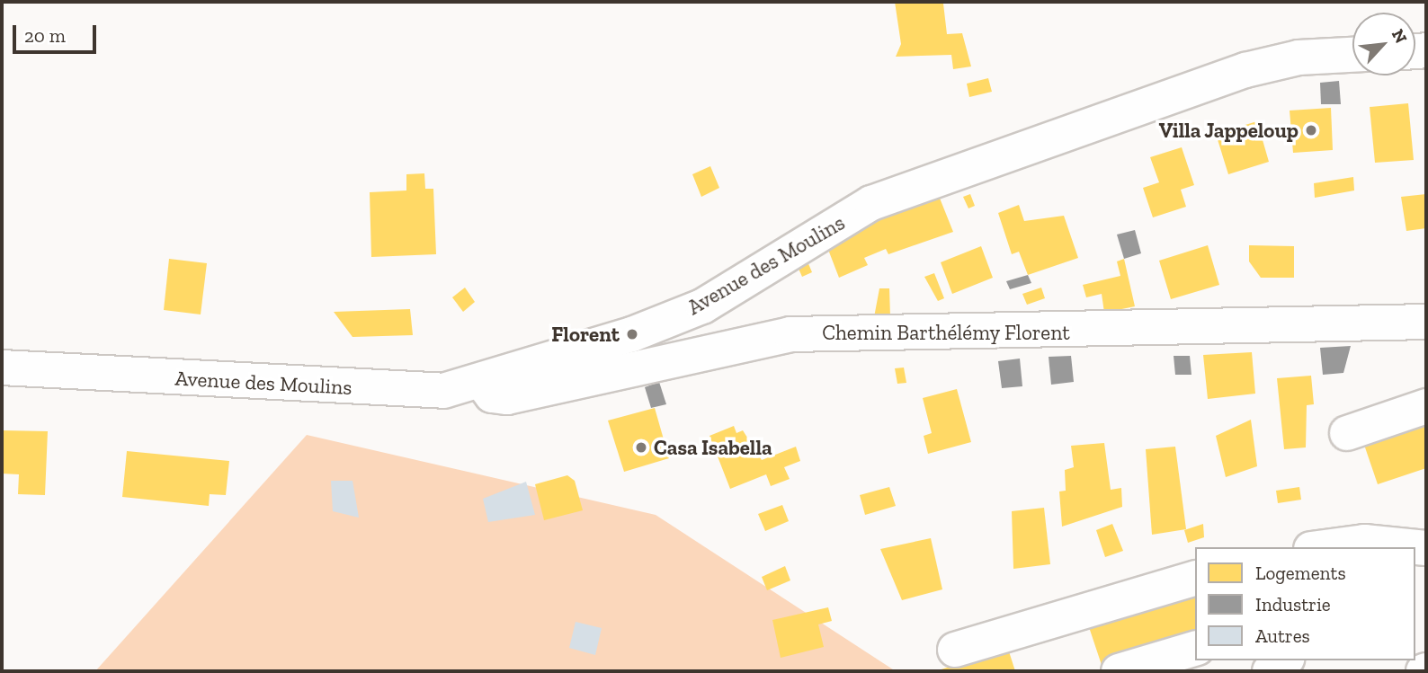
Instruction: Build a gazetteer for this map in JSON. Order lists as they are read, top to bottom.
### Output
{
  "streets": {
    "main road": ["Avenue des Moulins", "Chemin Barthélémy Florent"]
  },
  "crossings": [
    ["Avenue des Moulins", "Chemin Barthélémy Florent"]
  ],
  "places": ["Villa Jappeloup", "Florent", "Casa Isabella"],
  "legend": ["Logements", "Industrie", "Autres"],
  "scale_bar": "20 m",
  "north": "top right"
}
